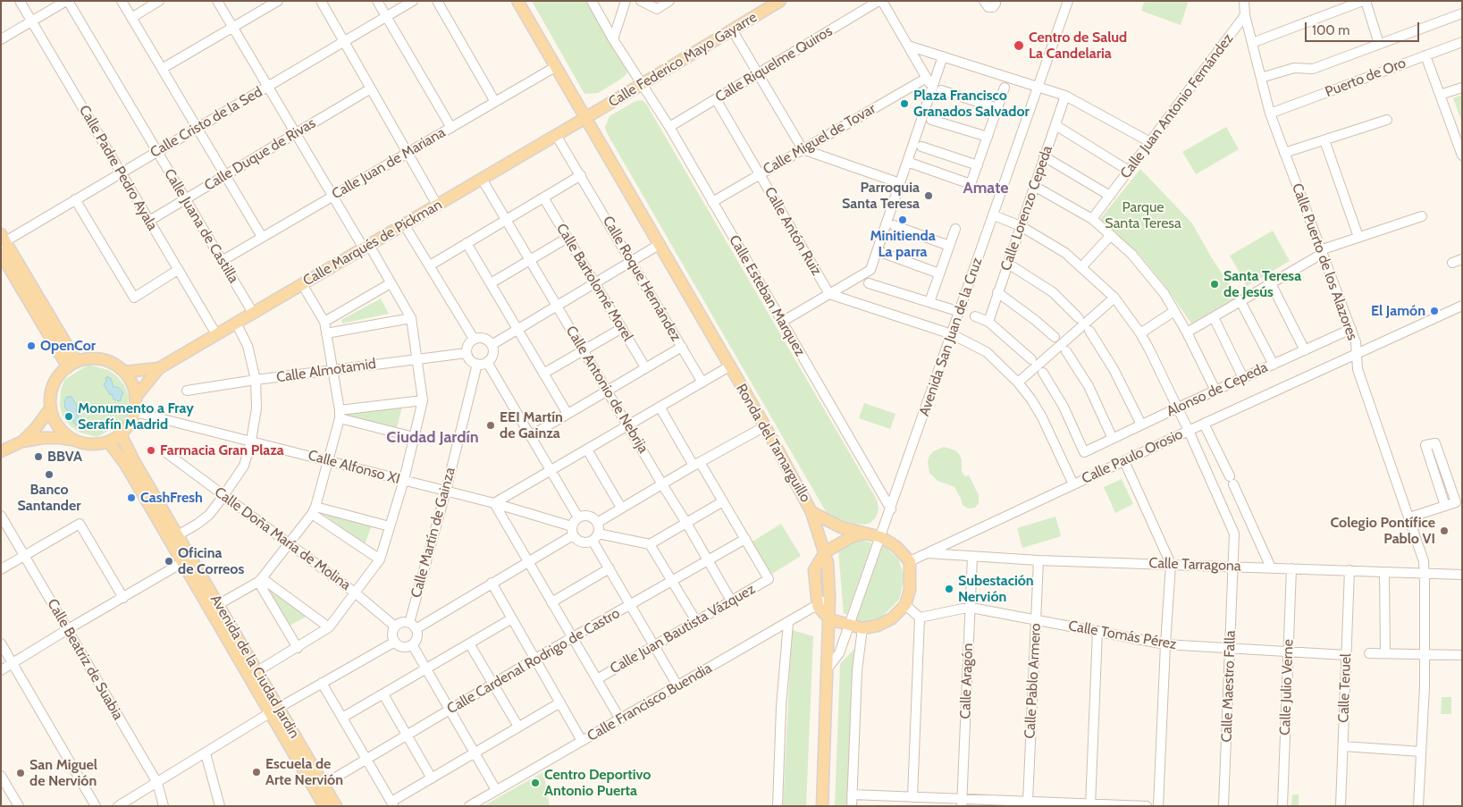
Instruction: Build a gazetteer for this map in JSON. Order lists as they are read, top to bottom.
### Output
{
  "streets": {
    "main road": [
      "Calle Federico Mayo Gayarre",
      "Calle Marqués de Pickman",
      "Ronda del Tamarguillo",
      "Avenida de la Ciudad Jardin"
    ],
    "street": [
      "Calle Riquelme Quiros",
      "Puerto de Oro",
      "Calle Juan Antonio Fernández",
      "Calle Cristo de la Sed",
      "Calle Miguel de Tovar",
      "Calle Duque de Rivas",
      "Calle Juan de Mariana",
      "Calle Padre Pedro Ayala",
      "Calle Lorenzo Cepeda",
      "Calle Juana de Castilla",
      "Calle Antón Ruiz",
      "Calle Puerto de los Alazores",
      "Calle Roque Hernández",
      "Calle Bartolomé Morel",
      "Calle Esteban Marquez",
      "Avenida San Juan de la Cruz",
      "Calle Almotamid",
      "Calle Antonio de Nebrija",
      "Alonso de Cepeda",
      "Calle Paulo Orosio",
      "Calle Alfonso XI",
      "Calle Martín de Gainza",
      "Calle Doña María de Molina",
      "Calle Tarragona",
      "Calle Juan Bautista Vázquez",
      "Calle Tomás Pérez",
      "Calle Beatriz de Suabia",
      "Calle Cardenal Rodrigo de Castro",
      "Calle Aragón",
      "Calle Pablo Armero",
      "Calle Maestro Falla",
      "Calle Julio Verne",
      "Calle Teruel",
      "Calle Francisco Buendia"
    ]
  },
  "crossings": [
    ["Calle Federico Mayo Gayarre", "Calle Marqués de Pickman"],
    ["Calle Federico Mayo Gayarre", "Calle Esteban Marquez"],
    ["Calle Federico Mayo Gayarre", "Ronda del Tamarguillo"],
    ["Calle Riquelme Quiros", "Calle Antón Ruiz"],
    ["Calle Riquelme Quiros", "Calle Esteban Marquez"],
    ["Puerto de Oro", "Calle Puerto de los Alazores"],
    ["Calle Juan Antonio Fernández", "Calle Puerto de los Alazores"],
    ["Calle Cristo de la Sed", "Calle Padre Pedro Ayala"],
    ["Calle Cristo de la Sed", "Calle Juana de Castilla"],
    ["Calle Miguel de Tovar", "Calle Antón Ruiz"],
    ["Calle Miguel de Tovar", "Calle Esteban Marquez"],
    ["Calle Duque de Rivas", "Calle Padre Pedro Ayala"],
    ["Calle Duque de Rivas", "Calle Juana de Castilla"],
    ["Calle Juan de Mariana", "Calle Juana de Castilla"],
    ["Calle Juan de Mariana", "Ronda del Tamarguillo"],
    ["Calle Padre Pedro Ayala", "Calle Marqués de Pickman"],
    ["Calle Lorenzo Cepeda", "Calle Maestro Falla"],
    ["Calle Juana de Castilla", "Calle Marqués de Pickman"],
    ["Calle Marqués de Pickman", "Calle Roque Hernández"],
    ["Calle Marqués de Pickman", "Calle Antonio de Nebrija"],
    ["Calle Marqués de Pickman", "Ronda del Tamarguillo"],
    ["Calle Puerto de los Alazores", "Alonso de Cepeda"],
    ["Calle Puerto de los Alazores", "Calle Paulo Orosio"],
    ["Calle Puerto de los Alazores", "Calle Tarragona"],
    ["Calle Esteban Marquez", "Avenida San Juan de la Cruz"],
    ["Avenida San Juan de la Cruz", "Ronda del Tamarguillo"],
    ["Avenida San Juan de la Cruz", "Calle Maestro Falla"],
    ["Calle Almotamid", "Calle Martín de Gainza"],
    ["Calle Antonio de Nebrija", "Calle Juan Bautista Vázquez"],
    ["Calle Antonio de Nebrija", "Calle Cardenal Rodrigo de Castro"],
    ["Alonso de Cepeda", "Calle Maestro Falla"],
    ["Ronda del Tamarguillo", "Calle Francisco Buendia"],
    ["Calle Paulo Orosio", "Calle Tarragona"],
    ["Calle Paulo Orosio", "Calle Maestro Falla"],
    ["Calle Alfonso XI", "Calle Martín de Gainza"],
    ["Calle Alfonso XI", "Avenida de la Ciudad Jardin"],
    ["Calle Martín de Gainza", "Calle Doña María de Molina"],
    ["Calle Tarragona", "Calle Aragón"],
    ["Calle Tarragona", "Calle Pablo Armero"],
    ["Calle Tarragona", "Calle Maestro Falla"],
    ["Calle Tarragona", "Calle Julio Verne"],
    ["Calle Tarragona", "Calle Teruel"],
    ["Calle Juan Bautista Vázquez", "Calle Cardenal Rodrigo de Castro"],
    ["Calle Tomás Pérez", "Calle Aragón"],
    ["Calle Tomás Pérez", "Calle Pablo Armero"],
    ["Calle Tomás Pérez", "Calle Maestro Falla"],
    ["Calle Tomás Pérez", "Calle Julio Verne"],
    ["Calle Tomás Pérez", "Calle Teruel"],
    ["Calle Cardenal Rodrigo de Castro", "Avenida de la Ciudad Jardin"]
  ],
  "districts": ["Amate", "Ciudad Jardín"],
  "parks": ["Parque Santa Teresa"],
  "places": [
    "Centro de Salud La Candelaria",
    "Plaza Francisco Granados Salvador",
    "Parroquia Santa Teresa",
    "Minitienda La parra",
    "Santa Teresa de Jesús",
    "El Jamón",
    "OpenCor",
    "Monumento a Fray Serafín Madrid",
    "EEI Martín de Gainza",
    "Farmacia Gran Plaza",
    "BBVA",
    "Banco Santander",
    "CashFresh",
    "Colegio Pontífice Pablo VI",
    "Oficina de Correos",
    "Subestación Nervión",
    "Escuela de Arte Nervión",
    "San Miguel de Nervión",
    "Centro Deportivo Antonio Puerta"
  ],
  "scale_bar": "100 m"
}
